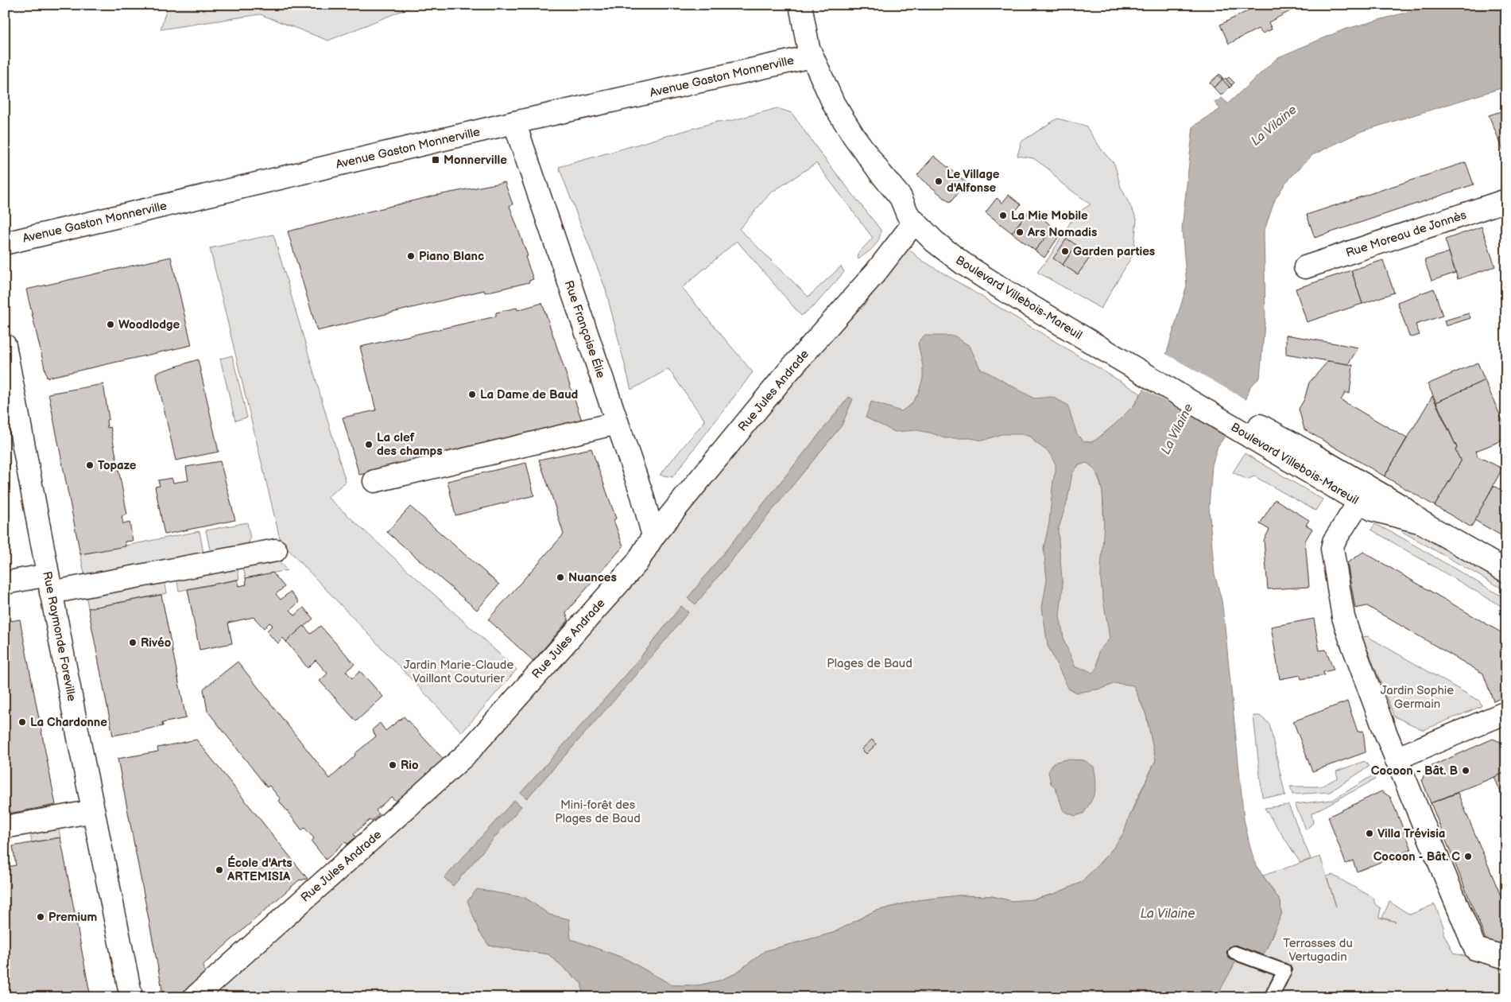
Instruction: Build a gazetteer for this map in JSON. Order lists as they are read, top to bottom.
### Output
{
  "streets": {
    "street": [
      "Avenue Gaston Monnerville",
      "Rue Moreau de Jonnès",
      "Boulevard Villebois-Mareuil",
      "Rue Françoise Élie",
      "Rue Jules Andrade",
      "Rue Raymonde Foreville"
    ]
  },
  "crossings": [
    ["Avenue Gaston Monnerville", "Rue Françoise Élie"],
    ["Boulevard Villebois-Mareuil", "Rue Jules Andrade"],
    ["Rue Françoise Élie", "Rue Jules Andrade"]
  ],
  "water": ["La Vilaine"],
  "parks": [
    "Plages de Baud",
    "Jardin Marie-Claude Vaillant Couturier",
    "Jardin Sophie Germain",
    "Mini-forêt des Plages de Baud",
    "Terrasses du Vertugadin"
  ],
  "places": {
    "transit": ["Monnerville"],
    "other": [
      "Le Village d'Alfonse",
      "La Mie Mobile",
      "Ars Nomadis",
      "Garden parties",
      "Piano Blanc",
      "Woodlodge",
      "La Dame de Baud",
      "La clef des champs",
      "Topaze",
      "Nuances",
      "Rivéo",
      "La Chardonne",
      "Rio",
      "Cocoon - Bât. B",
      "Villa Trévisia",
      "Cocoon - Bât. C",
      "École d'Arts ARTEMISIA",
      "Premium"
    ]
  }
}
